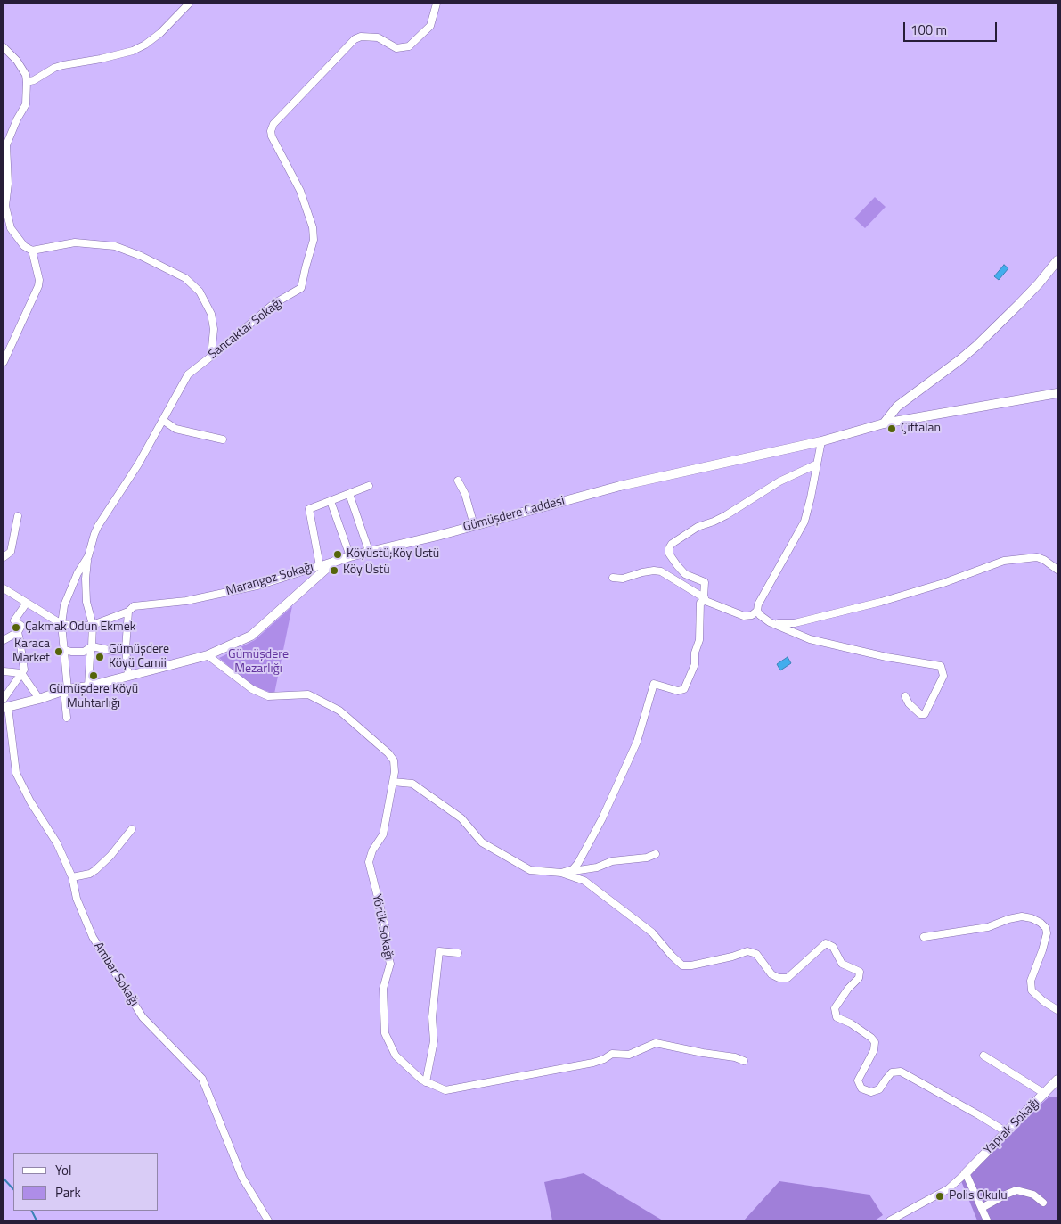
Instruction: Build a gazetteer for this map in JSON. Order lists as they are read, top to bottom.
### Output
{
  "streets": {
    "street": [
      "Sancaktar Sokağı",
      "Gümüşdere Caddesi",
      "Marangoz Sokağı",
      "Yörük Sokağı",
      "Ambar Sokağı",
      "Yaprak Sokağı"
    ]
  },
  "crossings": [
    ["Sancaktar Sokağı", "Gümüşdere Caddesi"],
    ["Gümüşdere Caddesi", "Marangoz Sokağı"],
    ["Gümüşdere Caddesi", "Yörük Sokağı"],
    ["Gümüşdere Caddesi", "Ambar Sokağı"]
  ],
  "parks": ["Gümüşdere Mezarlığı"],
  "places": [
    "Çiftalan",
    "Köyüstü;Köy Üstü",
    "Köy Üstü",
    "Çakmak Odun Ekmek",
    "Karaca Market",
    "Gümüşdere Köyü Camii",
    "Gümüşdere Köyü Muhtarlığı",
    "Polis Okulu"
  ],
  "legend": ["Yol", "Park"],
  "scale_bar": "100 m"
}
